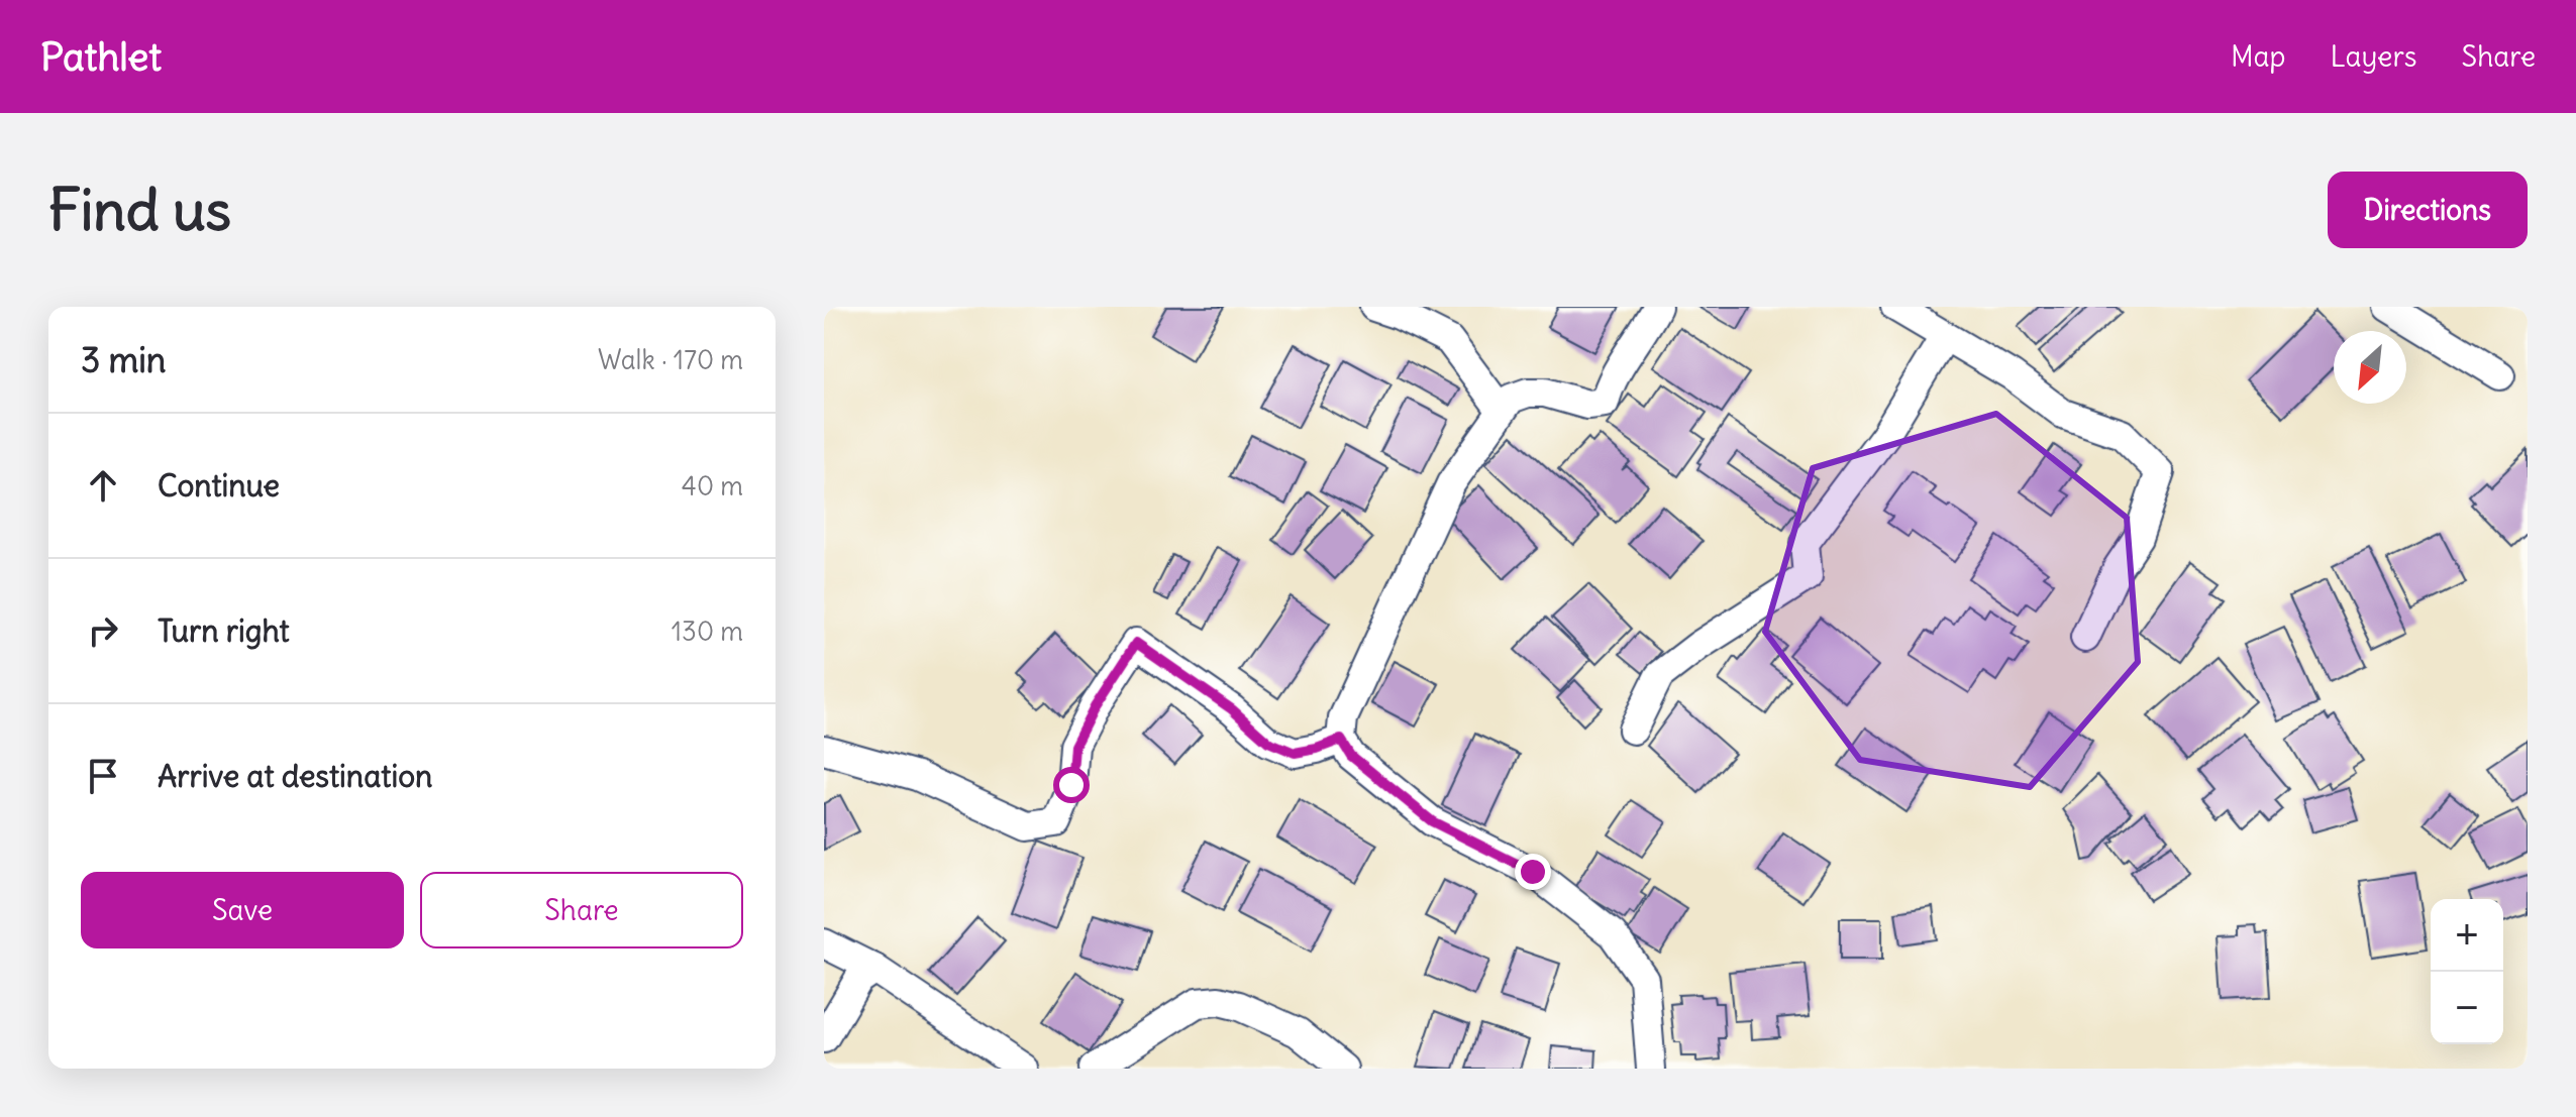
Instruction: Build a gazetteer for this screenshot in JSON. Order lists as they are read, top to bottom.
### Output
{
  "north": "bottom left",
  "page": {
    "header": "Pathlet",
    "nav": ["Map", "Layers", "Share"],
    "buttons": [
      "Directions",
      ["Save", "Share"]
    ],
    "title": "Find us",
    "heading": ["3 min", "Walk · 170 m"],
    "list": [
      ["Continue", "40 m"],
      ["Turn right", "130 m"],
      "Arrive at destination"
    ],
    "map_buttons": ["+", "−"]
  }
}
